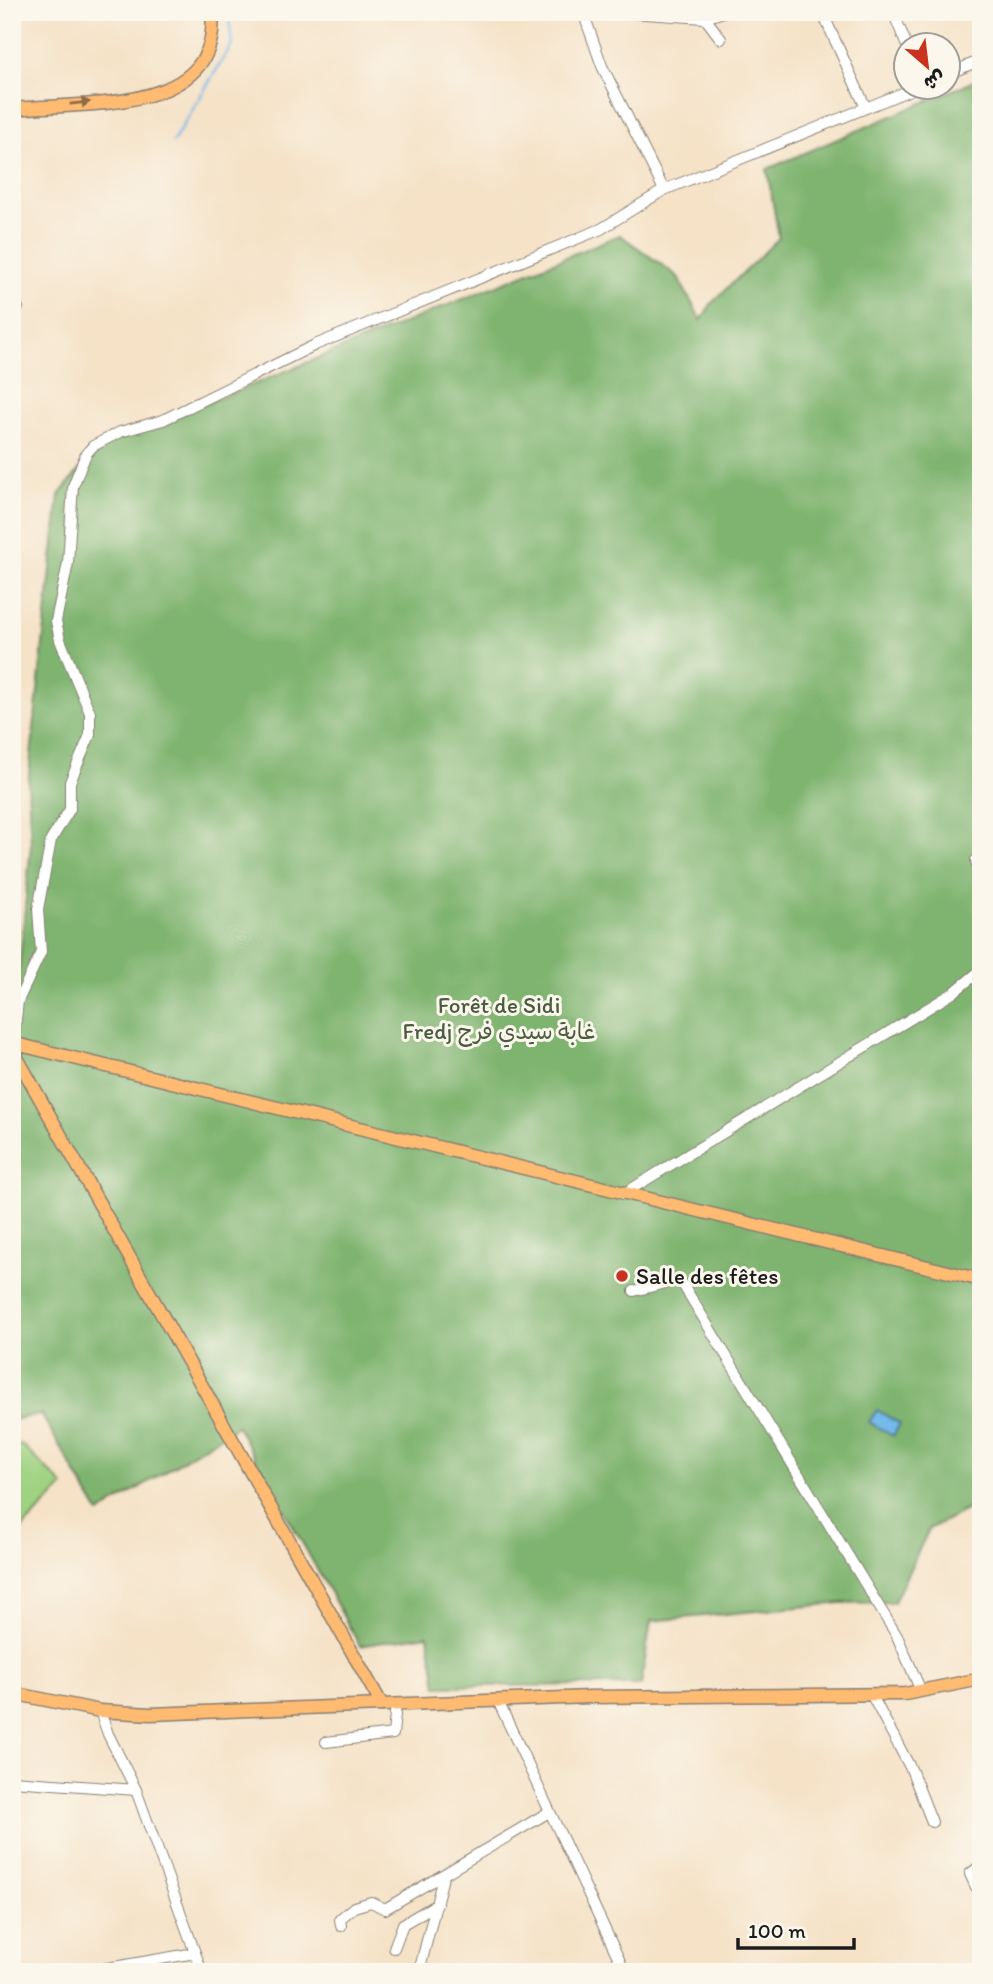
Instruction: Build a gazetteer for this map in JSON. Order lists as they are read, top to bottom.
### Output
{
  "parks": ["Forêt de Sidi Fredj غابة سيدي فرج"],
  "places": ["Salle des fêtes"],
  "scale_bar": "100 m",
  "north": "bottom right"
}
